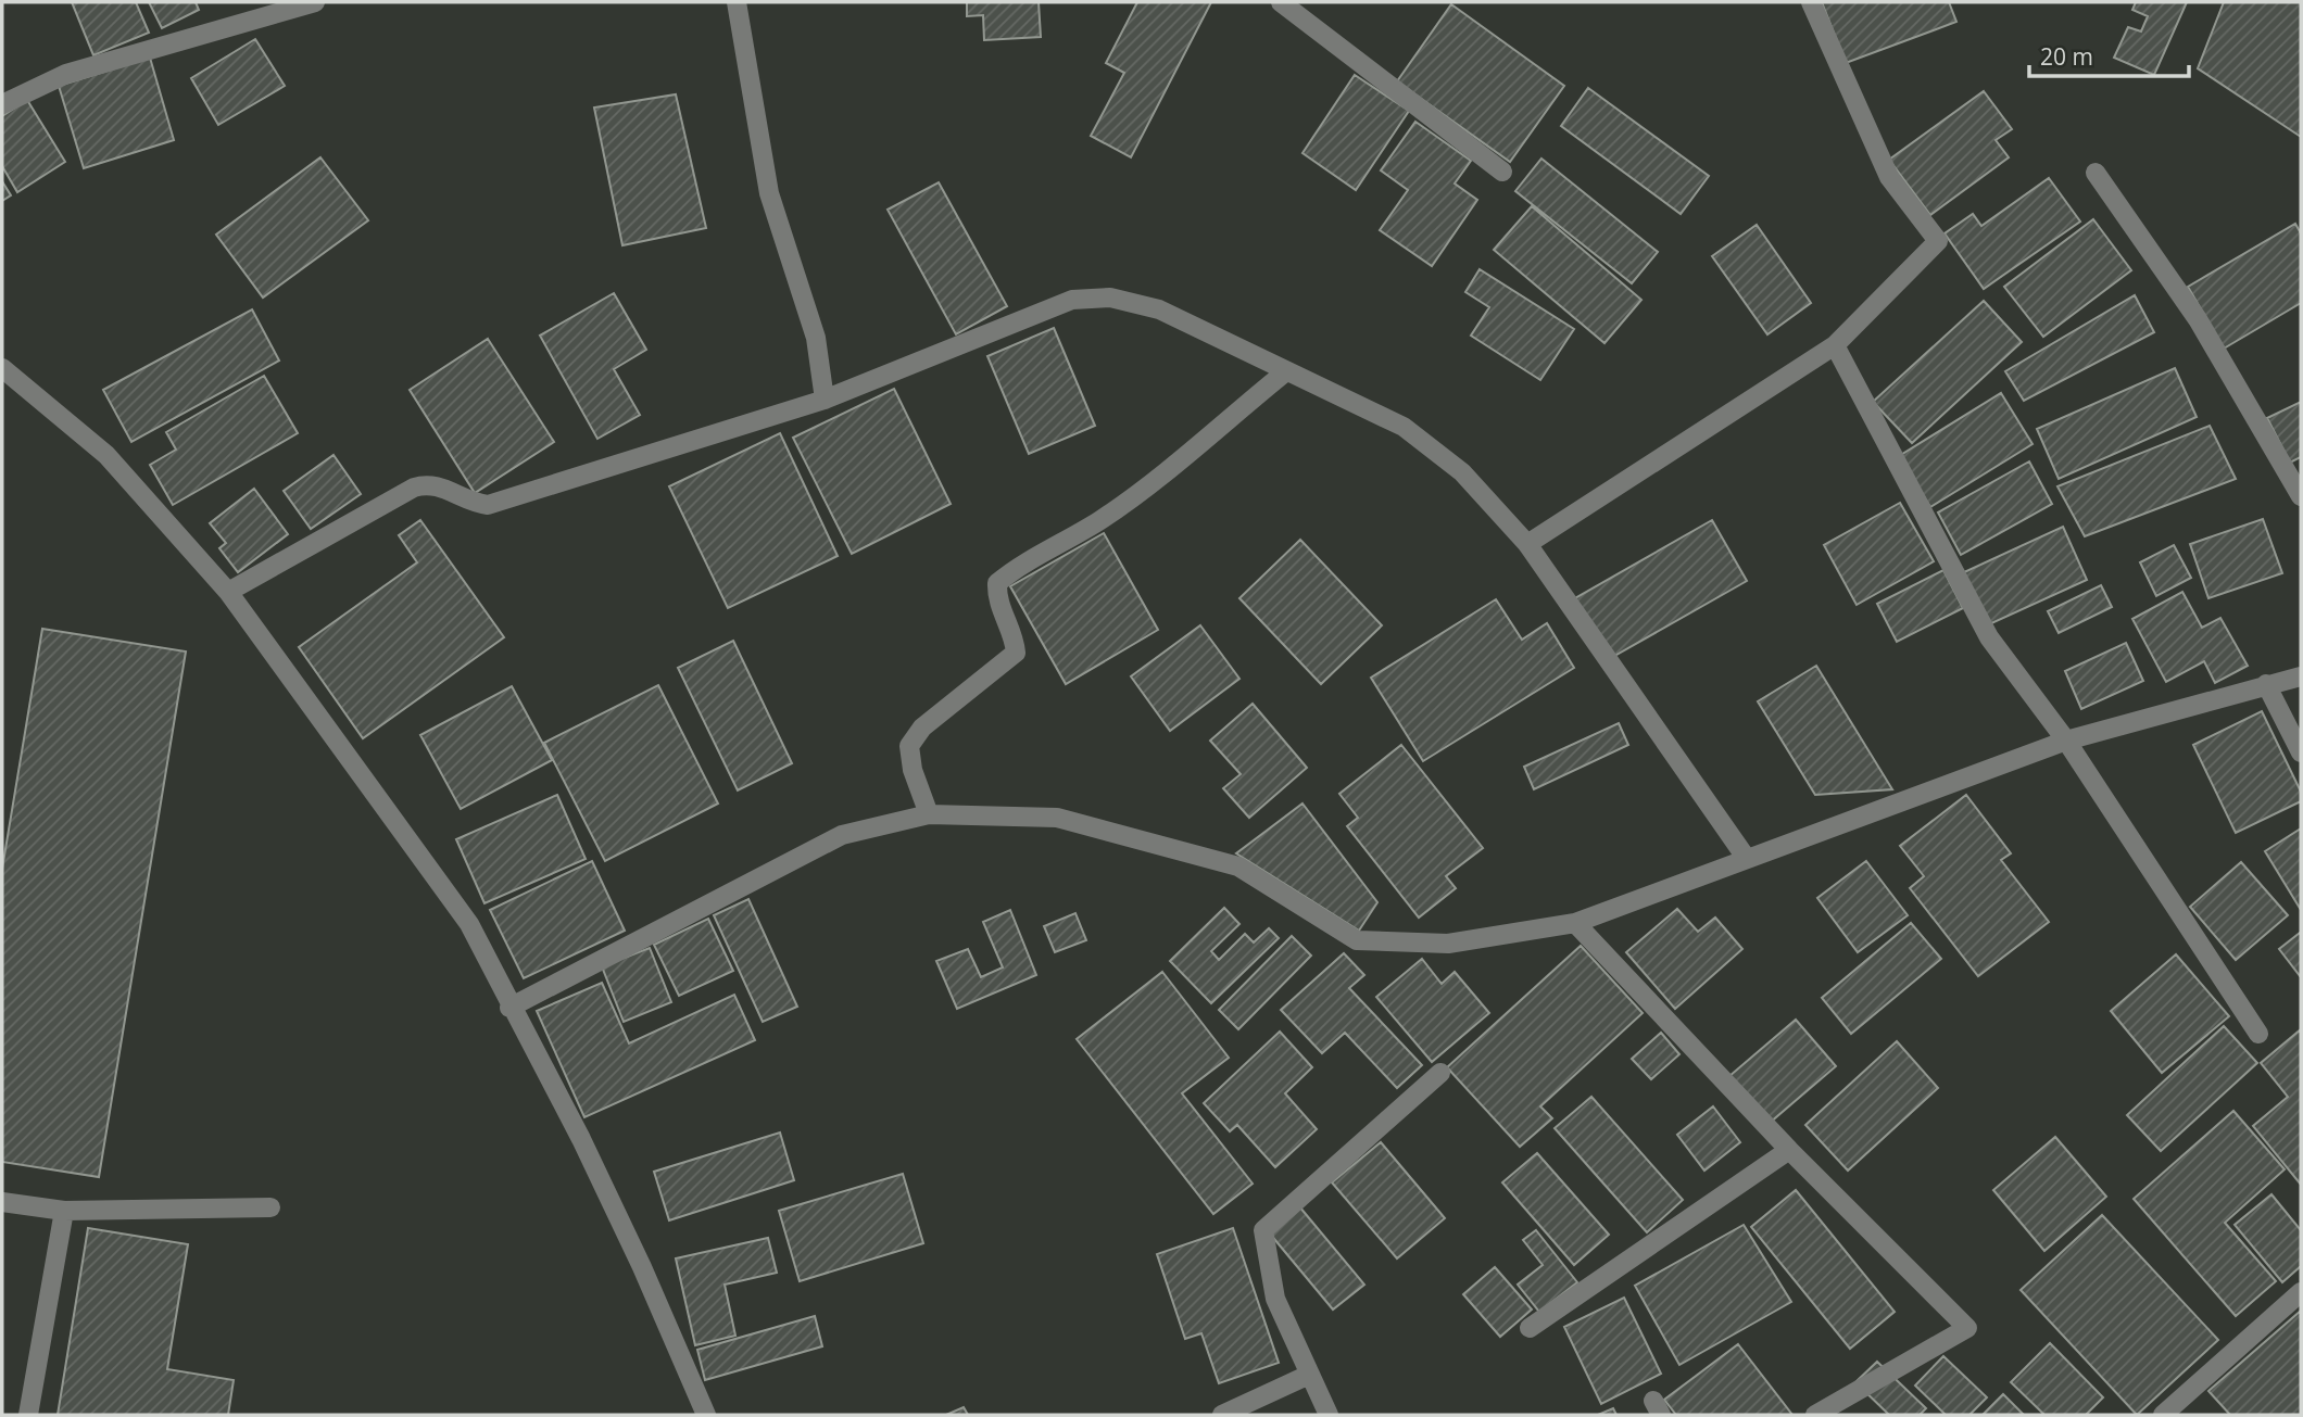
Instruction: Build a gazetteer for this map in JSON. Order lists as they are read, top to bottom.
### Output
{
  "scale_bar": "20 m"
}
